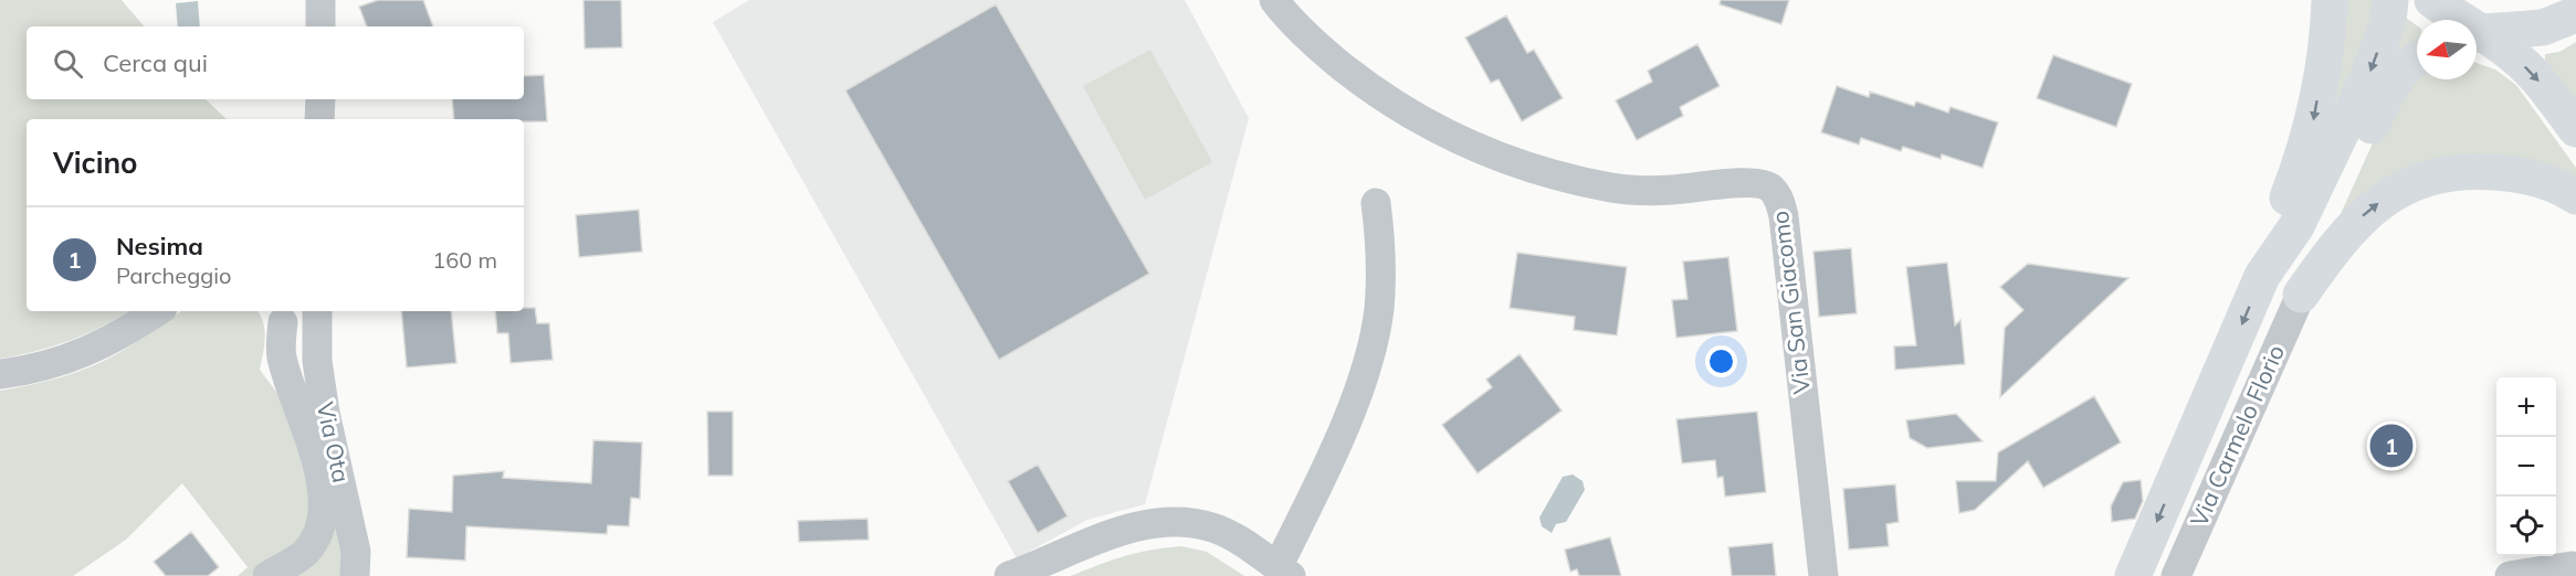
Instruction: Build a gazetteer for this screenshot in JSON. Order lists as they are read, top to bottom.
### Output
{
  "streets": {
    "street": ["Via San Giacomo", "Via Carmelo Florio", "Via Ota"]
  },
  "north": "left",
  "page": {
    "search": "Cerca qui",
    "heading": "Vicino",
    "list": [
      {
        "mark": "1",
        "name": "Nesima",
        "note": "Parcheggio",
        "value": "160 m"
      }
    ],
    "map_buttons": ["+", "−"],
    "pins": "1"
  }
}
